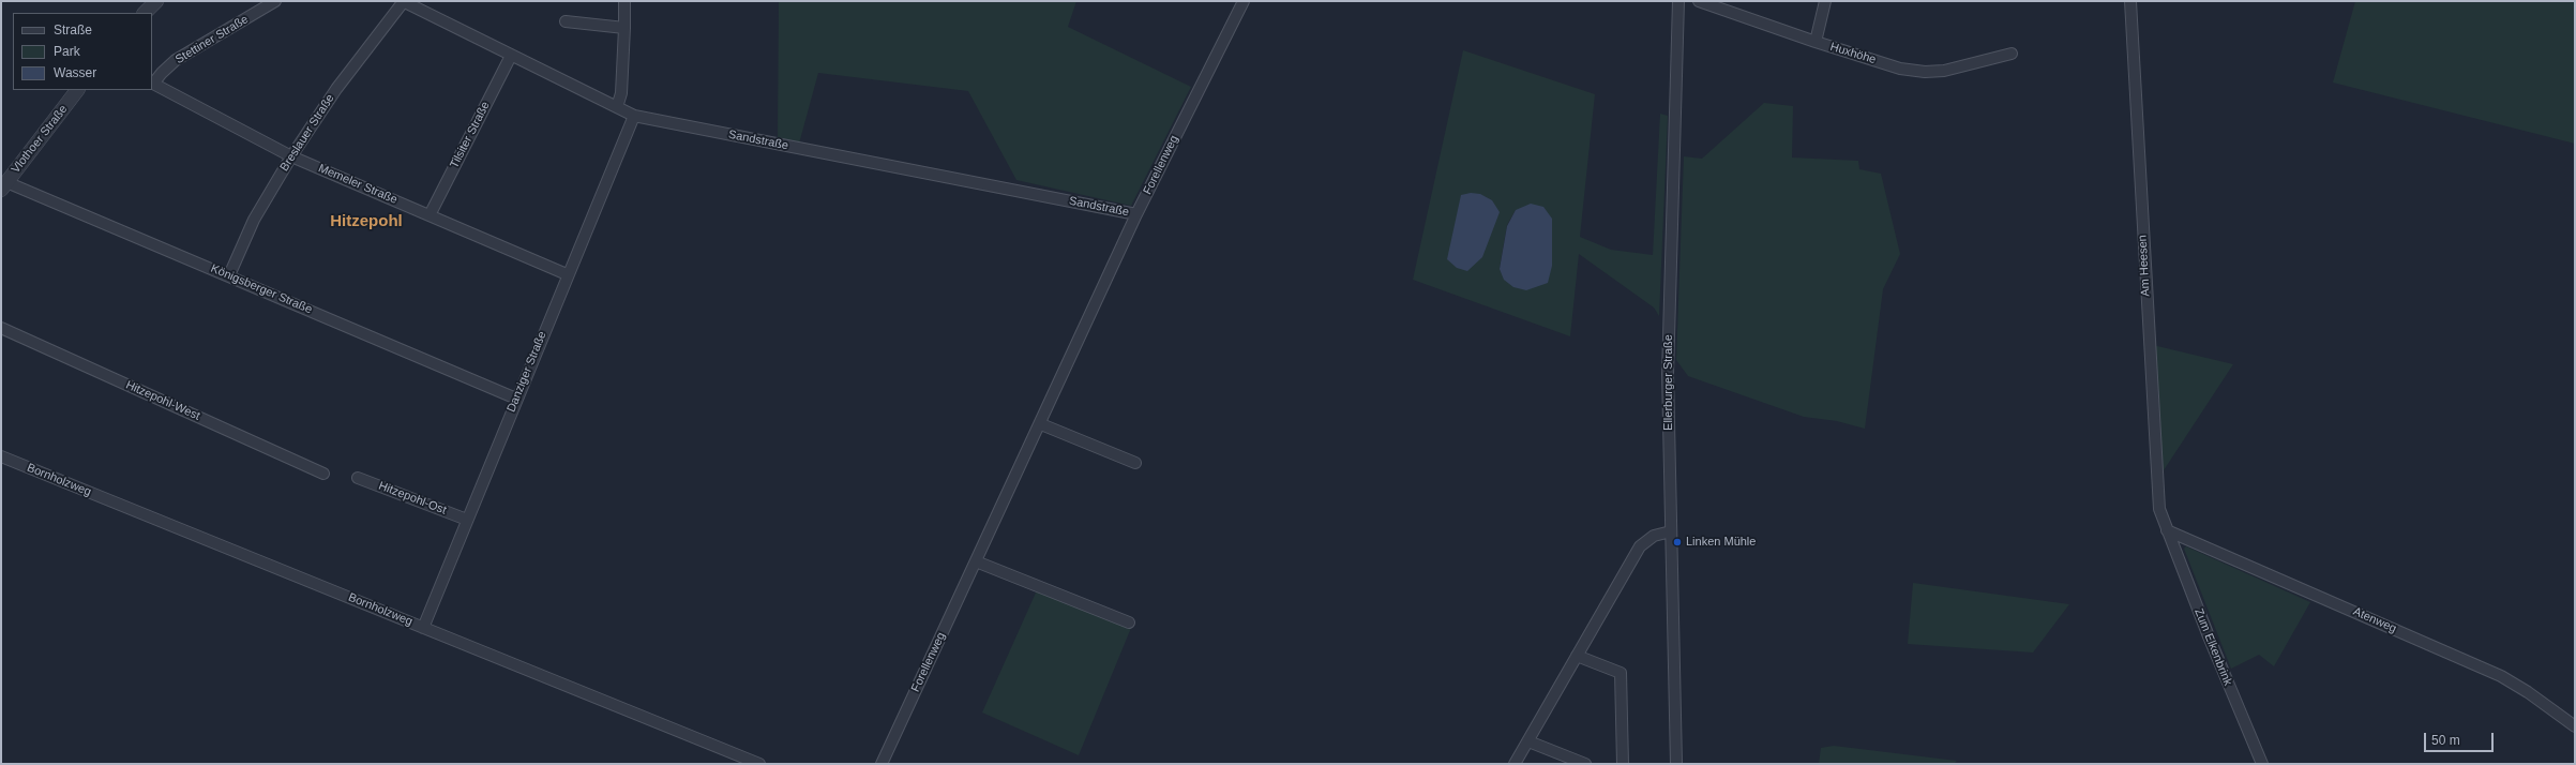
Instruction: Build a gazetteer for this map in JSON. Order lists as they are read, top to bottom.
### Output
{
  "streets": {
    "street": [
      "Stettiner Straße",
      "Huxhöhe",
      "Breslauer Straße",
      "Tilsiter Straße",
      "Vlothoer Straße",
      "Sandstraße",
      "Forellenweg",
      "Memeler Straße",
      "Am Heesen",
      "Königsberger Straße",
      "Danziger Straße",
      "Ellerburger Straße",
      "Hitzepohl-West",
      "Bornholzweg",
      "Hitzepohl-Ost",
      "Atenweg",
      "Zum Elkenbrink"
    ]
  },
  "crossings": [
    ["Stettiner Straße", "Memeler Straße"],
    ["Breslauer Straße", "Sandstraße"],
    ["Breslauer Straße", "Memeler Straße"],
    ["Breslauer Straße", "Königsberger Straße"],
    ["Tilsiter Straße", "Sandstraße"],
    ["Tilsiter Straße", "Memeler Straße"],
    ["Vlothoer Straße", "Königsberger Straße"],
    ["Sandstraße", "Forellenweg"],
    ["Sandstraße", "Danziger Straße"],
    ["Memeler Straße", "Danziger Straße"],
    ["Am Heesen", "Atenweg"],
    ["Am Heesen", "Zum Elkenbrink"],
    ["Königsberger Straße", "Danziger Straße"],
    ["Danziger Straße", "Bornholzweg"],
    ["Danziger Straße", "Hitzepohl-Ost"],
    ["Atenweg", "Zum Elkenbrink"]
  ],
  "districts": ["Hitzepohl"],
  "places": ["Linken Mühle"],
  "legend": ["Straße", "Park", "Wasser"],
  "scale_bar": "50 m"
}
